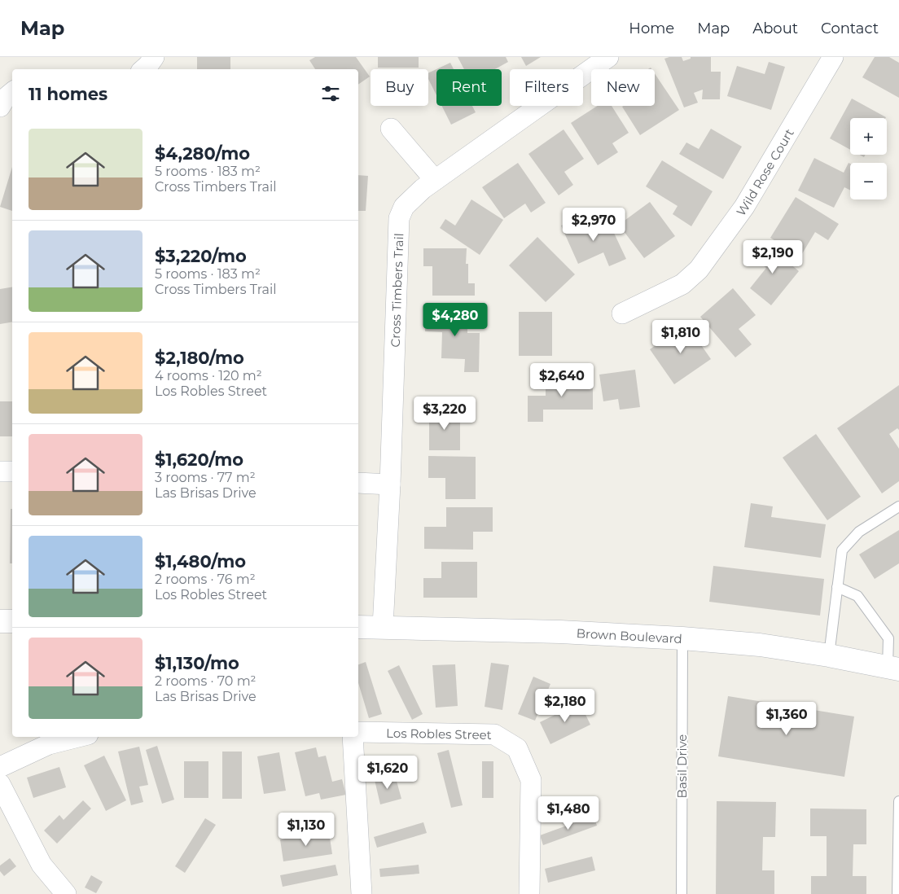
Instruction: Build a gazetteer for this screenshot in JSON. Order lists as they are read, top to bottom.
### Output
{
  "streets": {
    "street": [
      "Wild Rose Court",
      "Cross Timbers Trail",
      "Brown Boulevard",
      "Los Robles Street"
    ],
    "lane": ["Basil Drive"]
  },
  "crossings": [
    ["Cross Timbers Trail", "Brown Boulevard"],
    ["Brown Boulevard", "Basil Drive"]
  ],
  "page": {
    "header": "Map",
    "nav": [
      "Home",
      "Map",
      "About",
      "Contact"
    ],
    "chip": [
      "Buy",
      "Rent",
      "Filters",
      "New"
    ],
    "heading": "11 homes",
    "map_buttons": ["+", "−"],
    "list": [
      {
        "name": "$4,280/mo",
        "note": "5 rooms · 183 m² · Cross Timbers Trail"
      },
      {
        "name": "$3,220/mo",
        "note": "5 rooms · 183 m² · Cross Timbers Trail"
      },
      {
        "name": "$2,180/mo",
        "note": "4 rooms · 120 m² · Los Robles Street"
      },
      {
        "name": "$1,620/mo",
        "note": "3 rooms · 77 m² · Las Brisas Drive"
      },
      {
        "name": "$1,480/mo",
        "note": "2 rooms · 76 m² · Los Robles Street"
      },
      {
        "name": "$1,130/mo",
        "note": "2 rooms · 70 m² · Las Brisas Drive"
      }
    ],
    "price": [
      "$2,970",
      "$2,190",
      "$4,280",
      "$1,810",
      "$2,640",
      "$3,220",
      "$2,180",
      "$1,360",
      "$1,620",
      "$1,480",
      "$1,130"
    ]
  }
}
